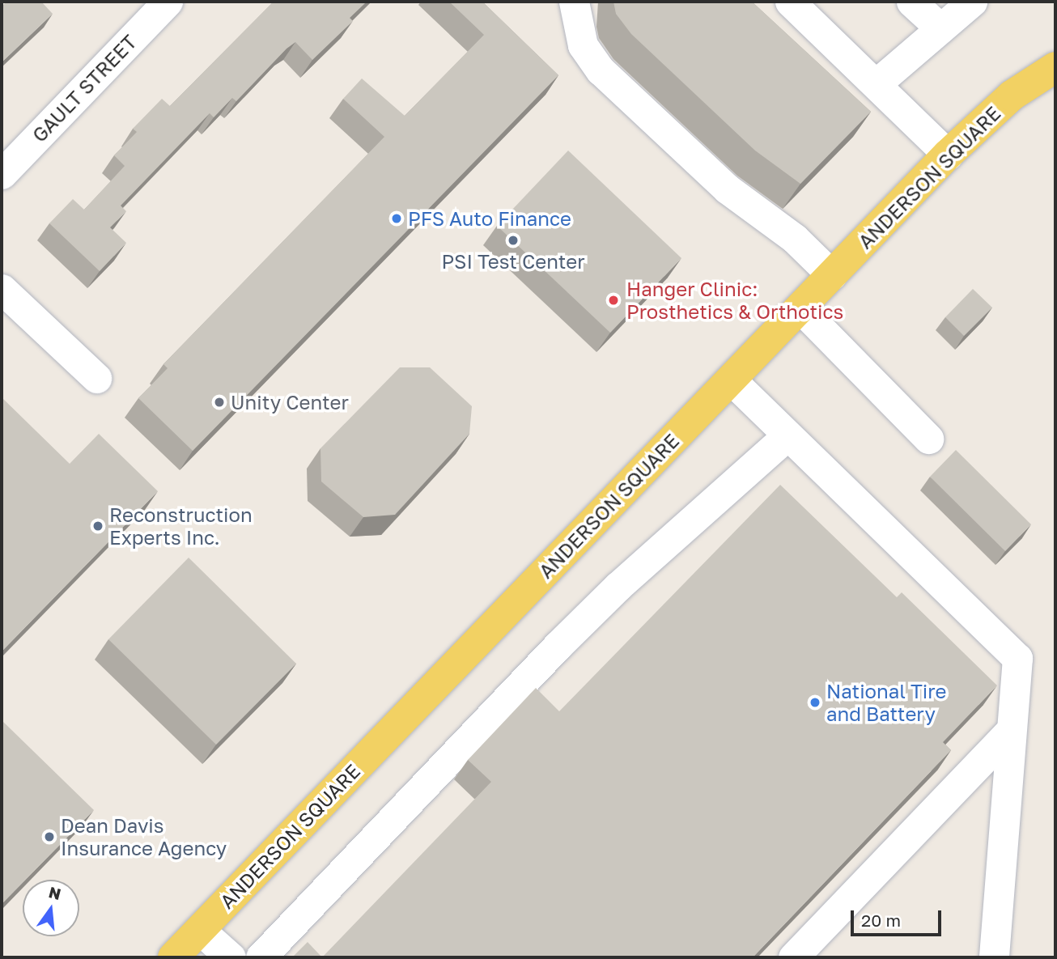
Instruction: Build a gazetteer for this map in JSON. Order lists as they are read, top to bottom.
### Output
{
  "streets": {
    "main road": ["ANDERSON SQUARE"],
    "street": ["GAULT STREET"]
  },
  "places": [
    "PFS Auto Finance",
    "PSI Test Center",
    "Hanger Clinic: Prosthetics & Orthotics",
    "Unity Center",
    "Reconstruction Experts Inc.",
    "National Tire and Battery",
    "Dean Davis Insurance Agency"
  ],
  "scale_bar": "20 m",
  "north": "top"
}
